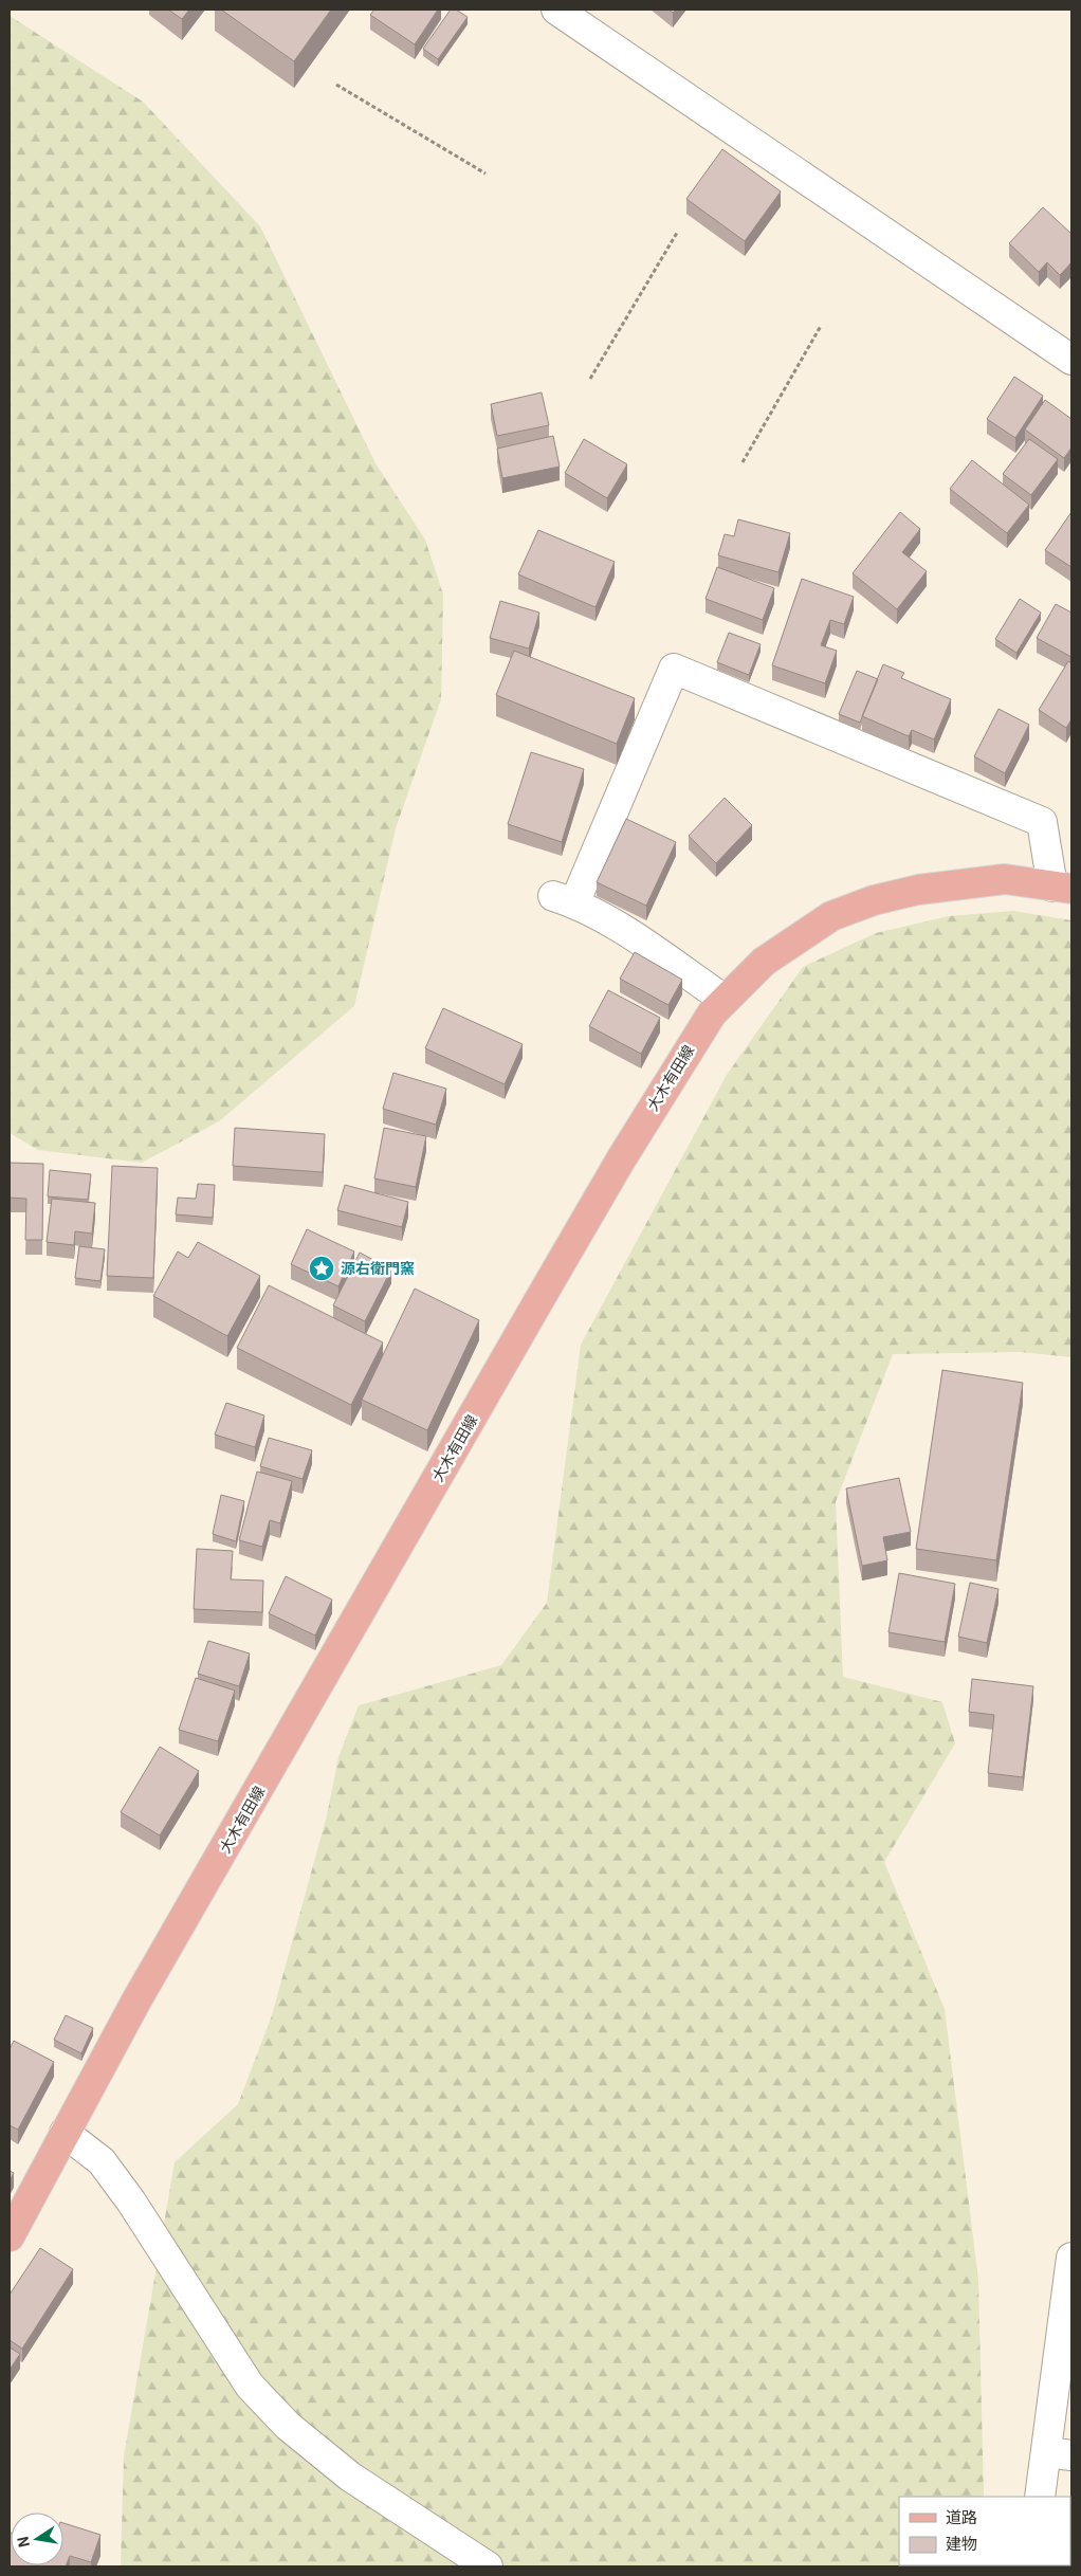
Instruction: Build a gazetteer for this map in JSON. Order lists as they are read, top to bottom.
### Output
{
  "streets": {
    "main road": ["大木有田線"]
  },
  "places": {
    "place": ["源右衛門窯"]
  },
  "legend": ["道路", "建物"],
  "north": "left"
}
